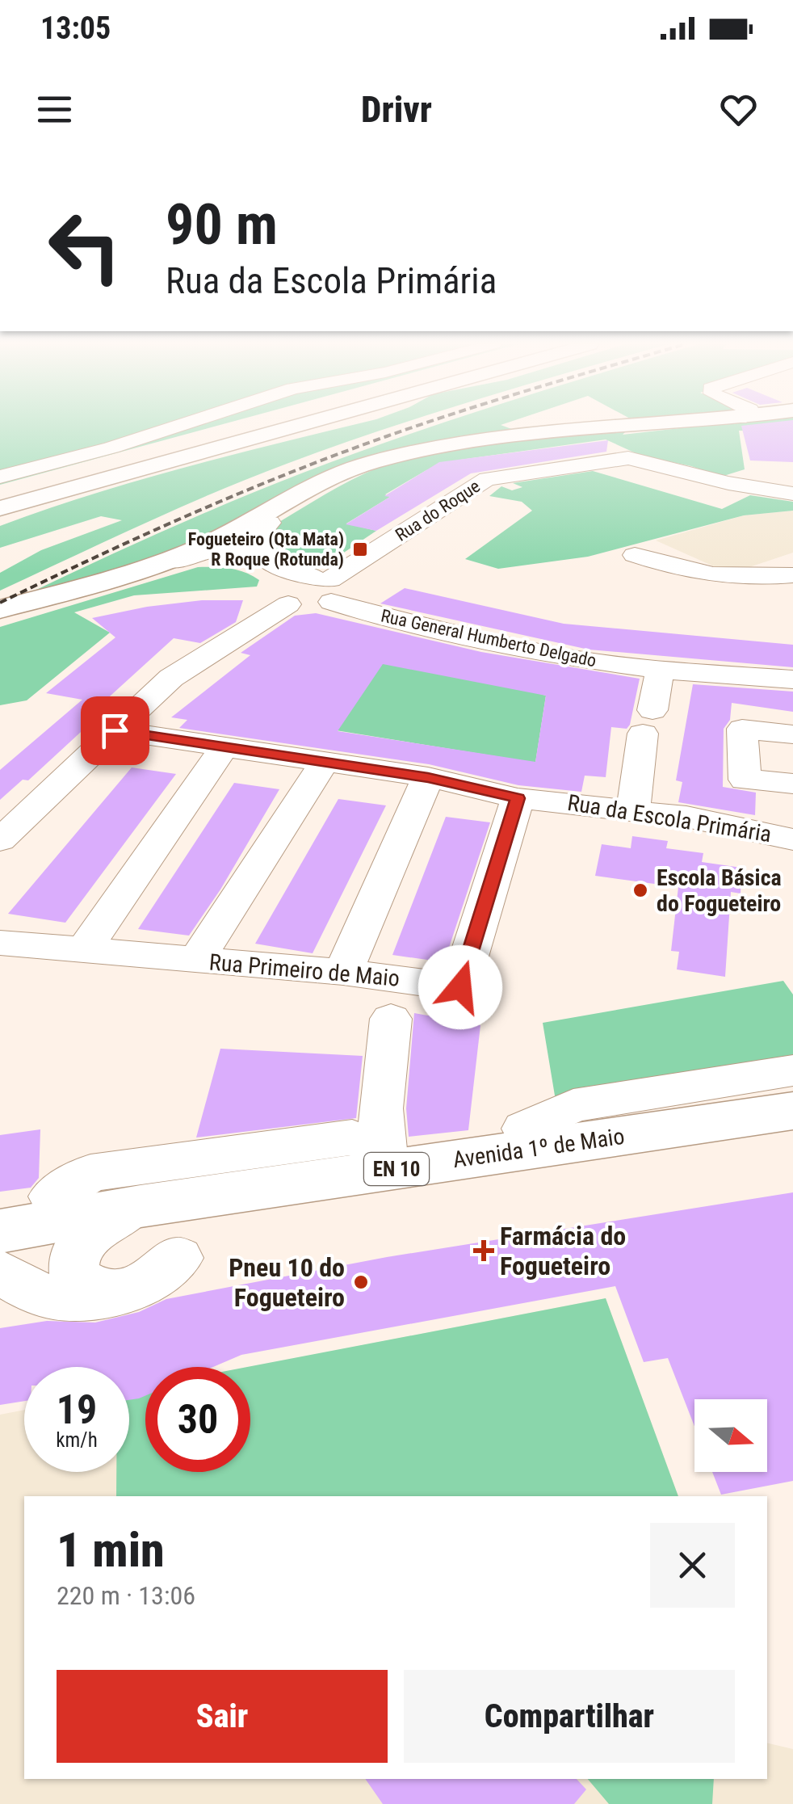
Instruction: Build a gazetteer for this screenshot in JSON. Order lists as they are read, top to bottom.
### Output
{
  "streets": {
    "main road": ["Avenida 1º de Maio", "EN 10"],
    "street": [
      "Rua do Roque",
      "Rua General Humberto Delgado",
      "Rua da Escola Primária",
      "Rua Primeiro de Maio"
    ]
  },
  "crossings": [
    ["Rua do Roque", "Rua General Humberto Delgado"],
    ["Rua da Escola Primária", "Rua Primeiro de Maio"]
  ],
  "places": {
    "transit": ["Fogueteiro (Qta Mata) R Roque (Rotunda)"],
    "other": ["Escola Básica do Fogueteiro", "Pneu 10 do Fogueteiro"],
    "health": ["Farmácia do Fogueteiro"]
  },
  "north": "right",
  "page": {
    "status": "13:05",
    "header": "Drivr",
    "turn": ["90 m", "Rua da Escola Primária"],
    "speed": "19 km/h",
    "limit": "30",
    "heading": ["1 min", "220 m · 13:06"],
    "buttons": ["Sair", "Compartilhar"]
  }
}
